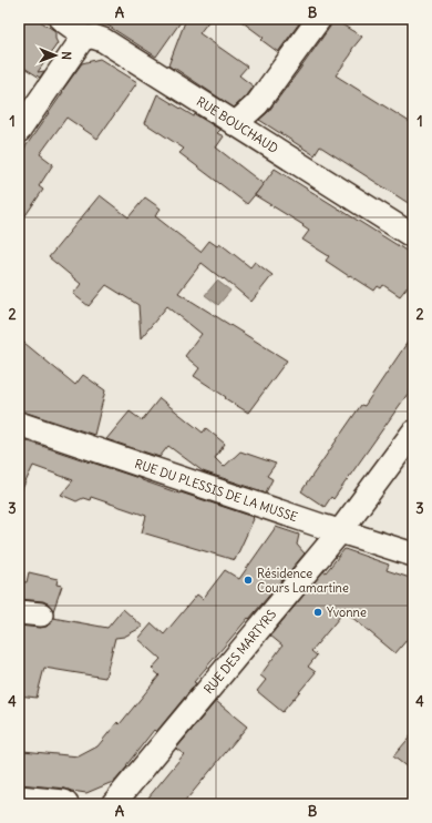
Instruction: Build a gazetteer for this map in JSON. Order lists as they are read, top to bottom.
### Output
{
  "streets": {
    "street": ["RUE BOUCHAUD", "RUE DU PLESSIS DE LA MUSSE", "RUE DES MARTYRS"]
  },
  "crossings": [
    ["RUE DU PLESSIS DE LA MUSSE", "RUE DES MARTYRS"]
  ],
  "places": ["Résidence Cours Lamartine", "Yvonne"],
  "north": "right",
  "grid": {
    "columns": ["A", "B"],
    "rows": [
      "1",
      "2",
      "3",
      "4"
    ]
  }
}
